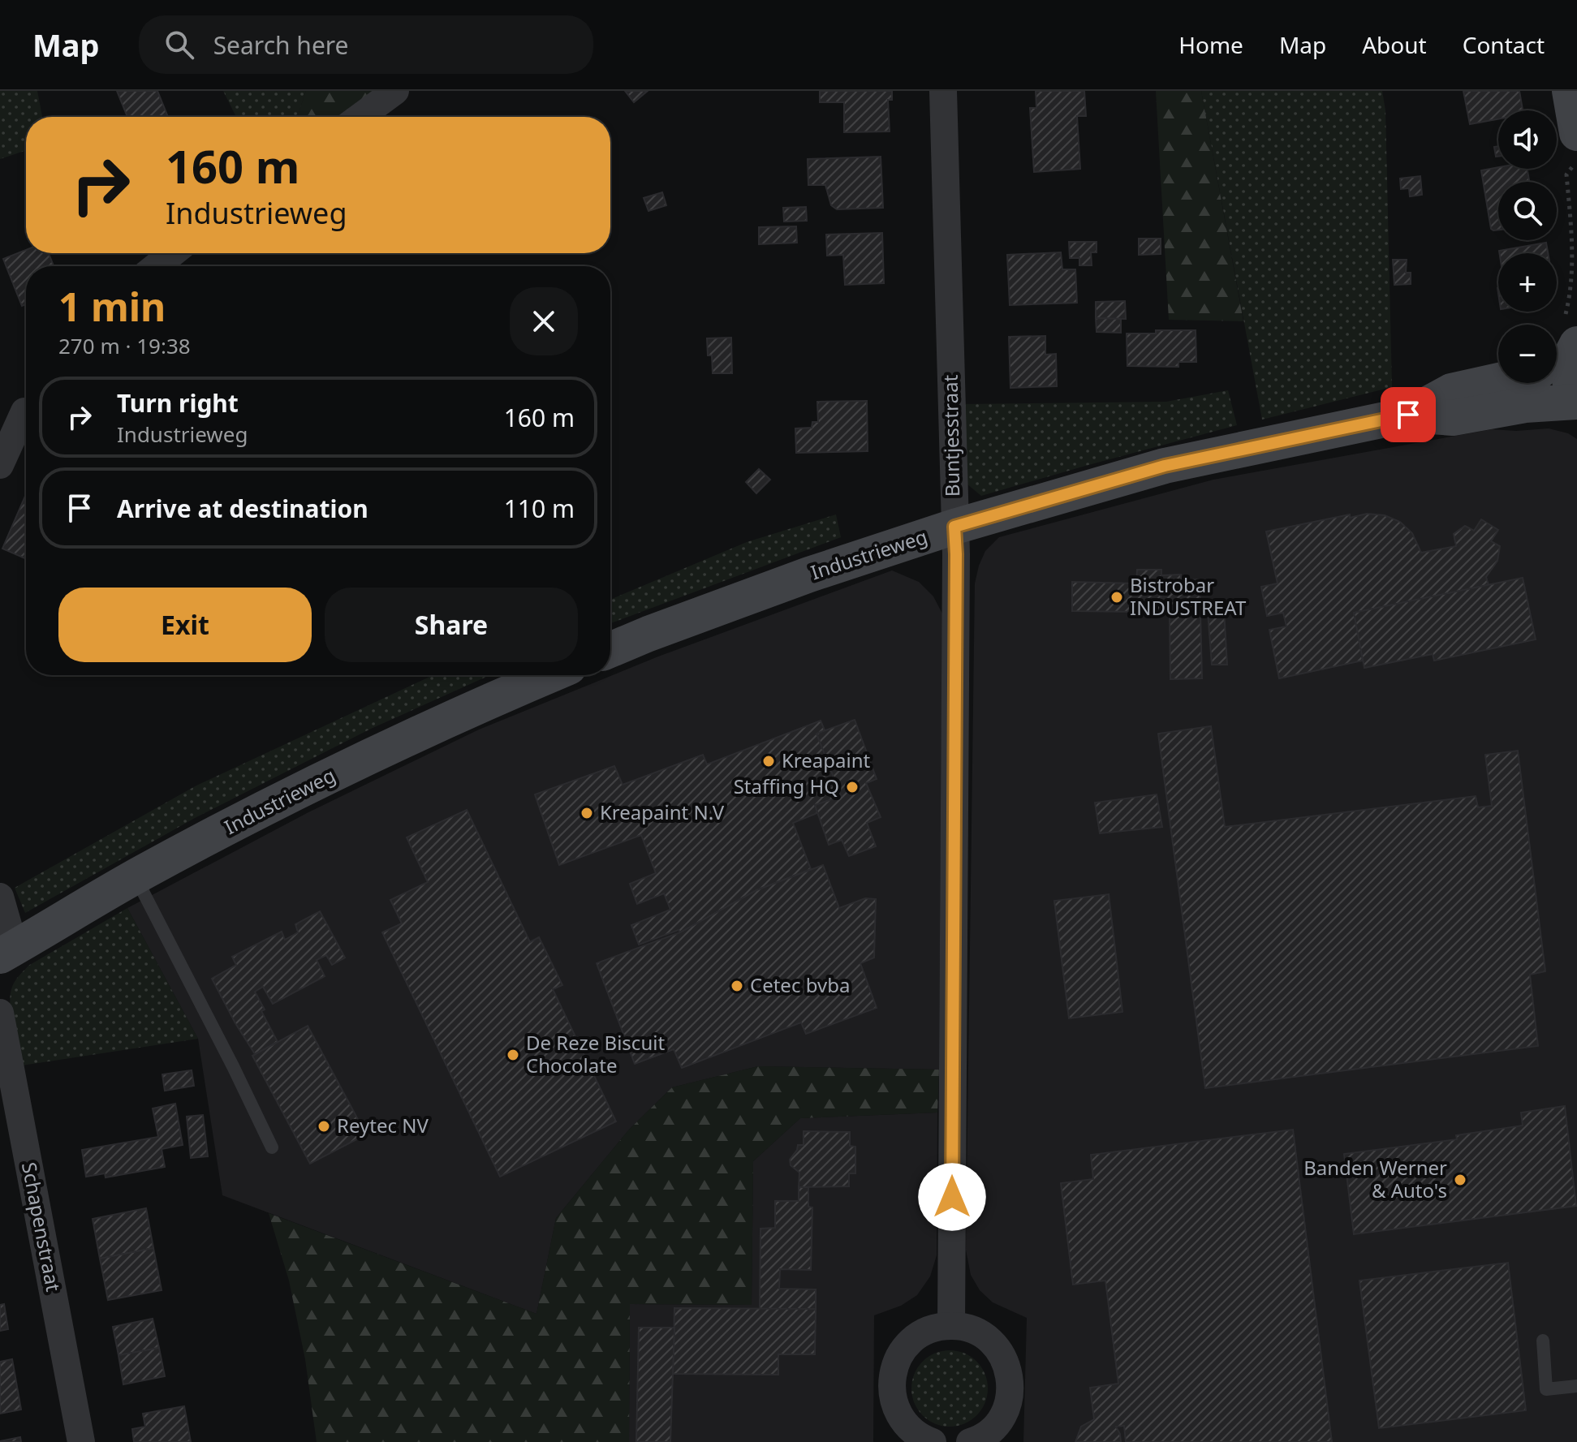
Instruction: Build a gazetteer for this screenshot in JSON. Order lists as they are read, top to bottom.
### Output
{
  "streets": {
    "main road": ["Industrieweg"],
    "street": ["Buntjesstraat", "Schapenstraat"]
  },
  "crossings": [
    ["Buntjesstraat", "Industrieweg"]
  ],
  "places": [
    "Bistrobar INDUSTREAT",
    "Kreapaint",
    "Staffing HQ",
    "Kreapaint N.V",
    "Cetec bvba",
    "De Reze Biscuit Chocolate",
    "Reytec NV",
    "Banden Werner & Auto's"
  ],
  "page": {
    "header": "Map",
    "search": "Search here",
    "nav": [
      "Home",
      "Map",
      "About",
      "Contact"
    ],
    "map_buttons": ["+", "−"],
    "turn": ["160 m", "Industrieweg"],
    "heading": ["1 min", "270 m · 19:38"],
    "list": [
      {
        "name": "Turn right",
        "note": "Industrieweg",
        "value": "160 m"
      },
      {
        "name": "Arrive at destination",
        "value": "110 m"
      }
    ],
    "buttons": ["Exit", "Share"]
  }
}
